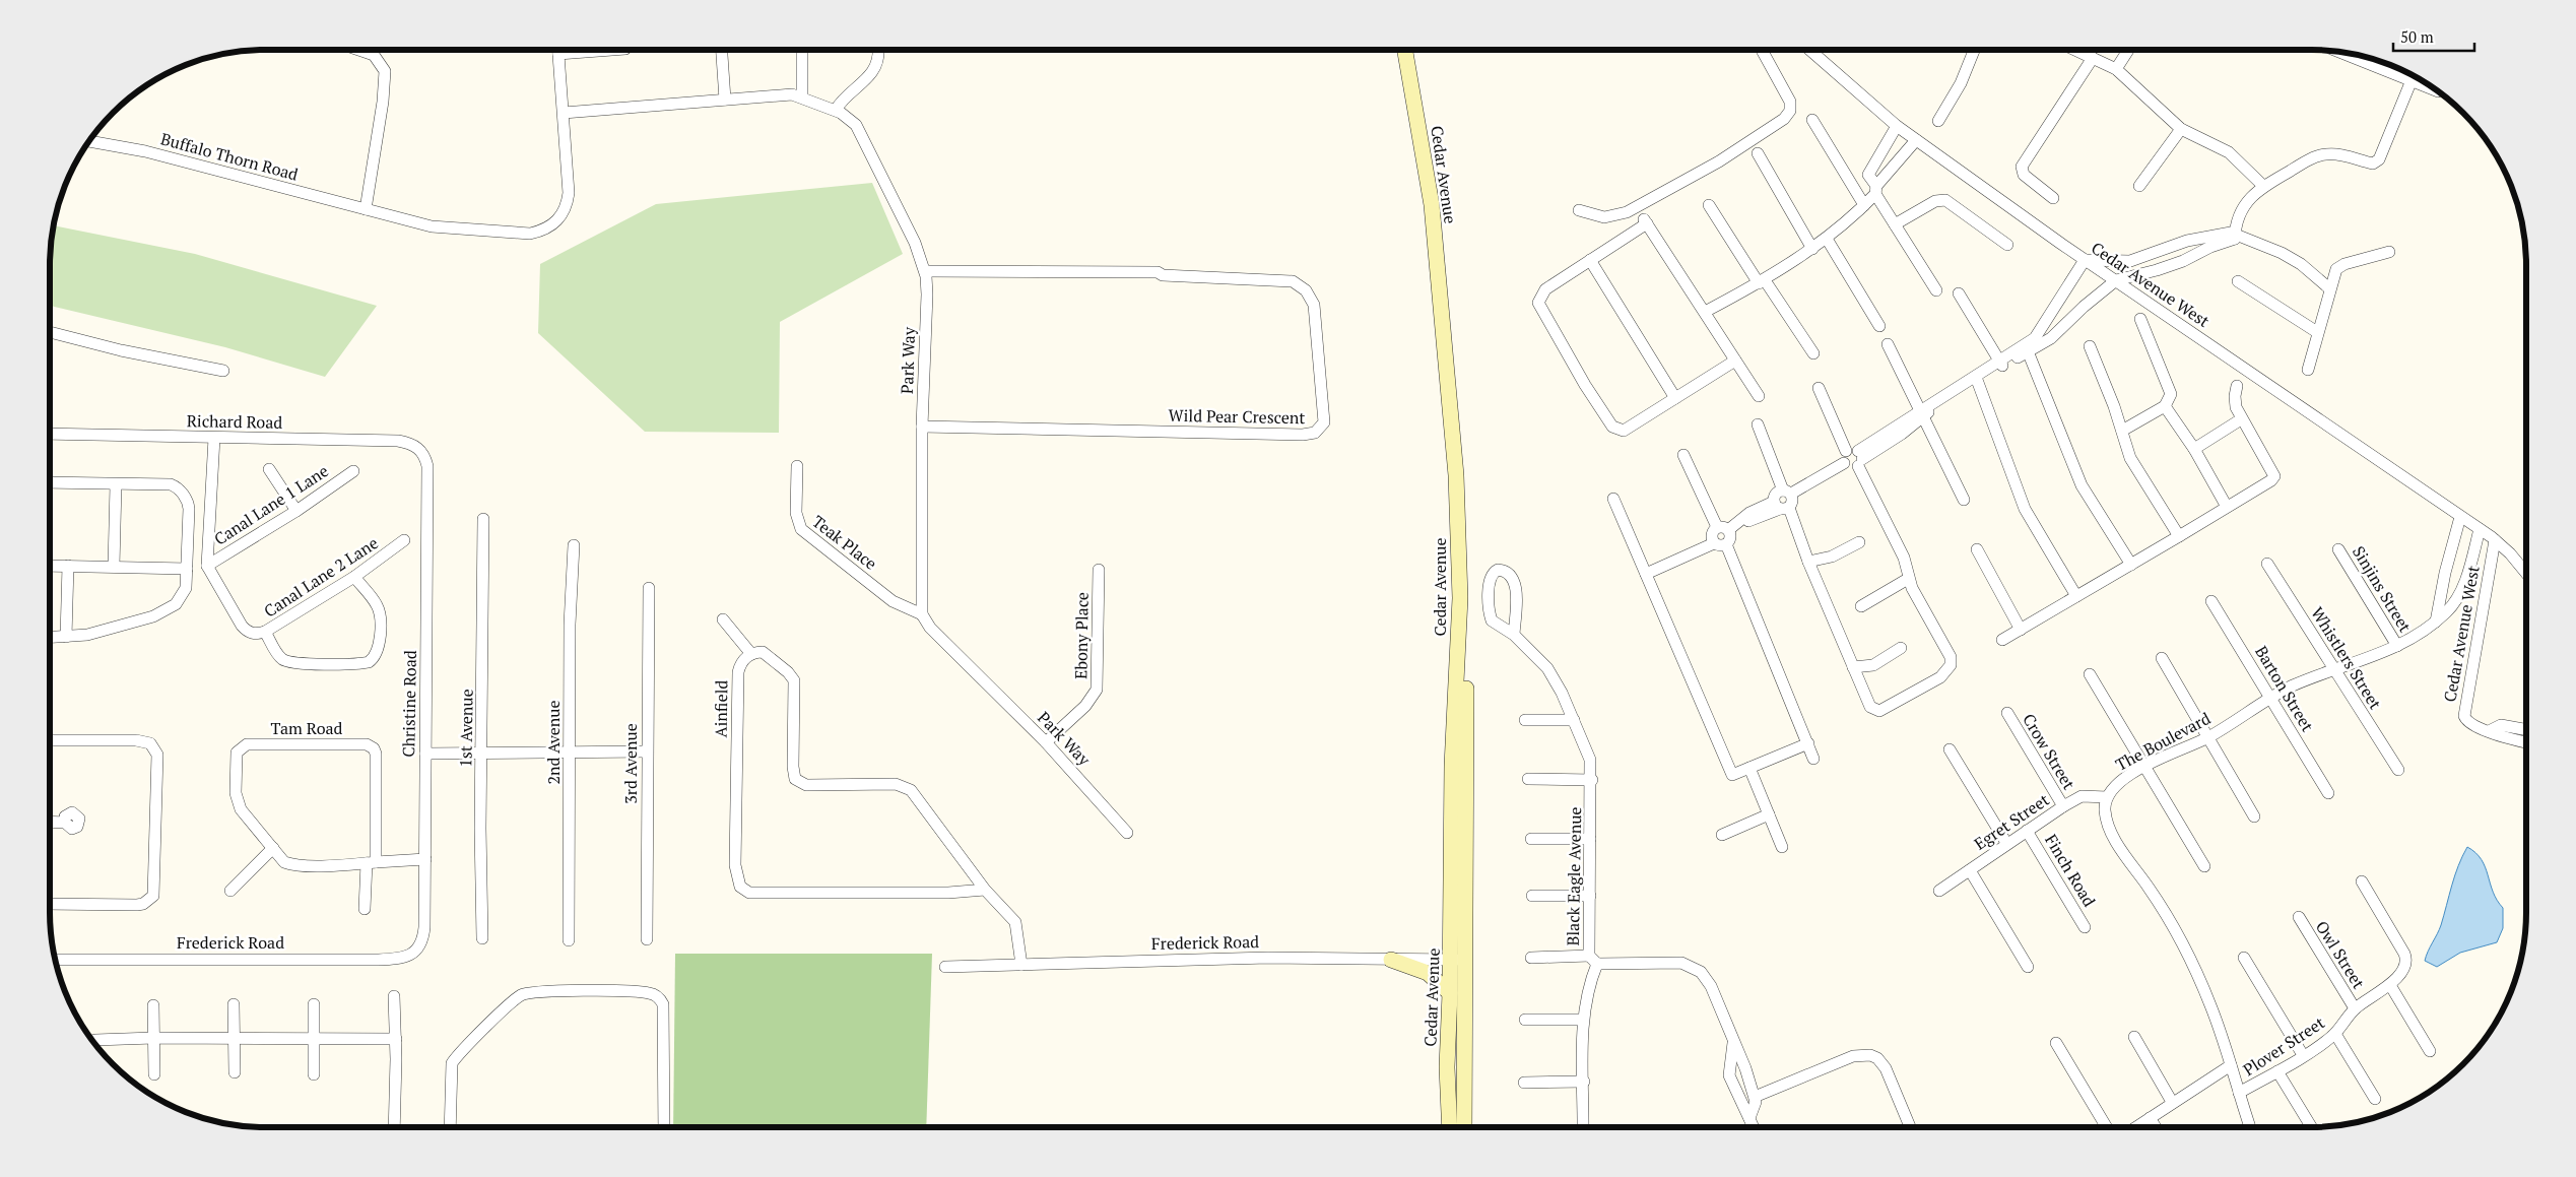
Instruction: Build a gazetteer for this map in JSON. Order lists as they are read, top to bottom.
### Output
{
  "streets": {
    "main road": ["Cedar Avenue"],
    "street": [
      "Buffalo Thorn Road",
      "Cedar Avenue West",
      "Park Way",
      "Wild Pear Crescent",
      "Richard Road",
      "Canal Lane 1 Lane",
      "Teak Place",
      "Canal Lane 2 Lane",
      "Sinjins Street",
      "Ebony Place",
      "Whistlers Street",
      "Barton Street",
      "Christine Road",
      "Ainfield",
      "Tam Road",
      "1st Avenue",
      "The Boulevard",
      "2nd Avenue",
      "Crow Street",
      "3rd Avenue",
      "Egret Street",
      "Finch Road",
      "Black Eagle Avenue",
      "Frederick Road",
      "Owl Street",
      "Plover Street"
    ]
  },
  "crossings": [
    ["Buffalo Thorn Road", "Park Way"],
    ["Cedar Avenue", "Frederick Road"],
    ["Cedar Avenue West", "The Boulevard"],
    ["Park Way", "Wild Pear Crescent"],
    ["Park Way", "Teak Place"],
    ["Park Way", "Ebony Place"],
    ["Richard Road", "Christine Road"],
    ["Canal Lane 1 Lane", "Canal Lane 2 Lane"],
    ["Sinjins Street", "The Boulevard"],
    ["Whistlers Street", "The Boulevard"],
    ["Barton Street", "The Boulevard"],
    ["Christine Road", "Tam Road"],
    ["Christine Road", "Frederick Road"],
    ["The Boulevard", "Egret Street"],
    ["Crow Street", "Egret Street"],
    ["Egret Street", "Finch Road"],
    ["Owl Street", "Plover Street"]
  ],
  "scale_bar": "50 m"
}
